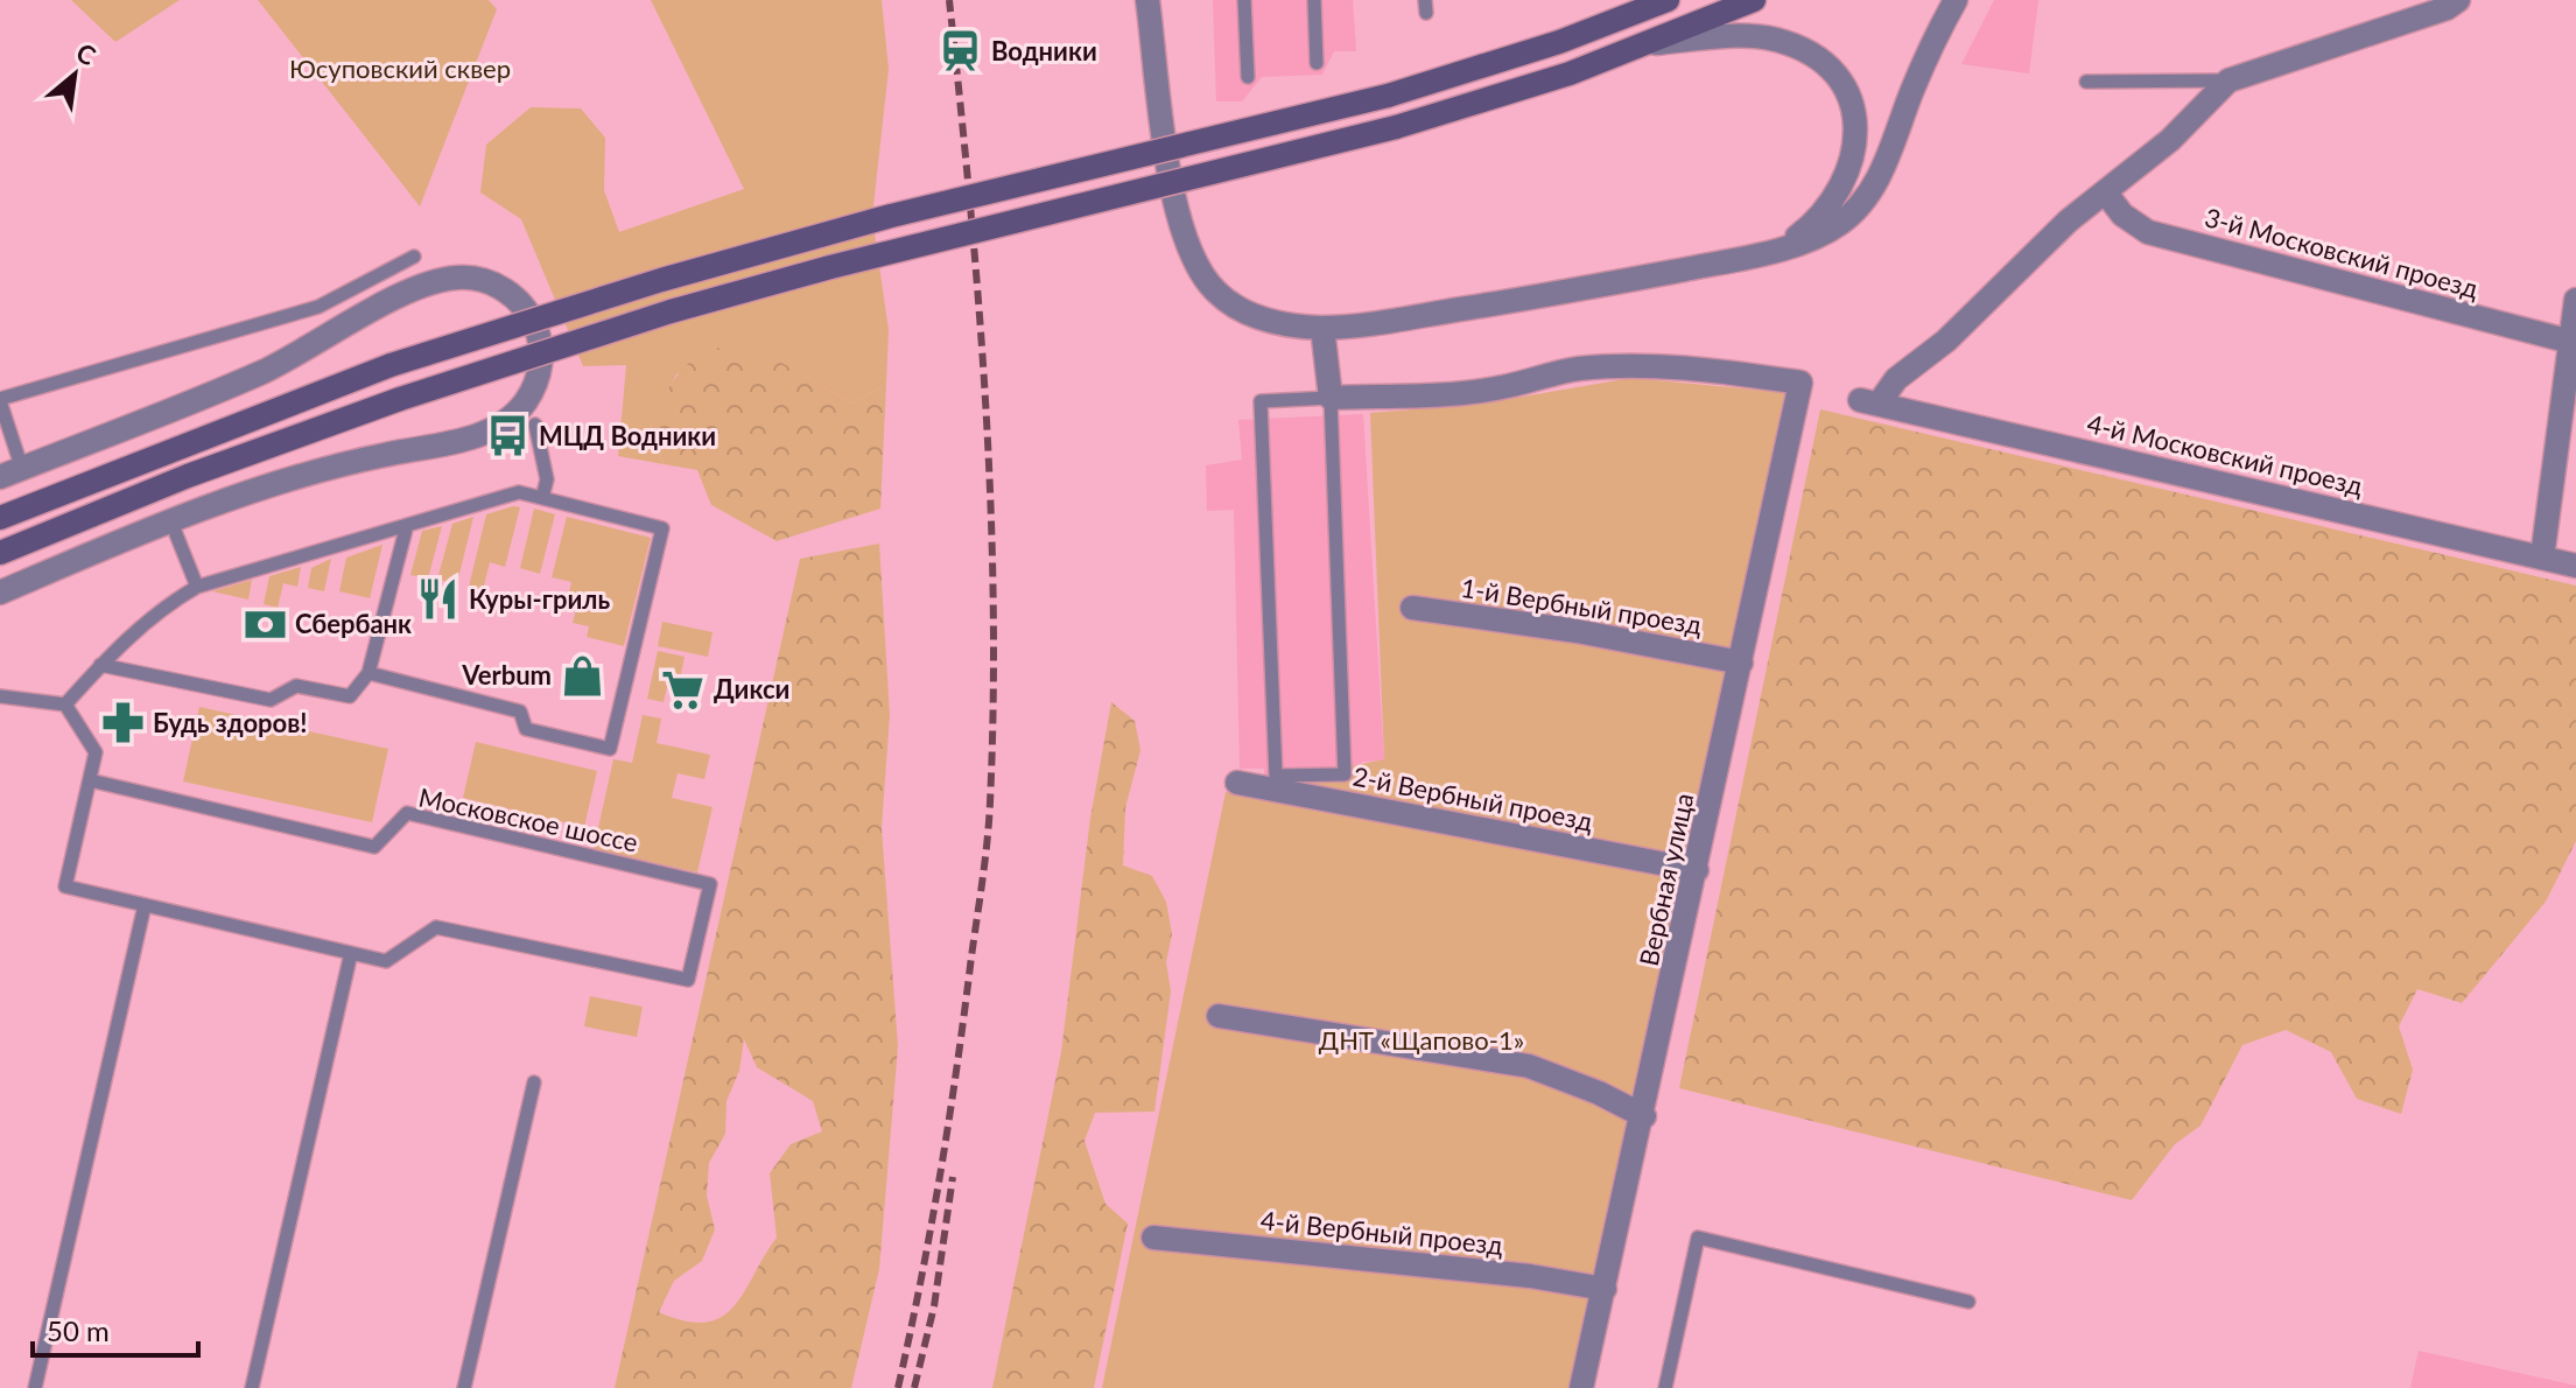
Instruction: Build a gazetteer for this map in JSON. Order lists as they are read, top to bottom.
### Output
{
  "streets": {
    "street": [
      "3-й Московский проезд",
      "4-й Московский проезд",
      "1-й Вербный проезд",
      "2-й Вербный проезд",
      "Вербная улица",
      "4-й Вербный проезд"
    ],
    "lane": ["Московское шоссе"]
  },
  "crossings": [
    ["3-й Московский проезд", "4-й Московский проезд"],
    ["1-й Вербный проезд", "Вербная улица"],
    ["2-й Вербный проезд", "Вербная улица"],
    ["Вербная улица", "4-й Вербный проезд"]
  ],
  "parks": ["Юсуповский сквер", "ДНТ «Щапово-1»"],
  "places": {
    "station": ["Водники"],
    "bus stop": ["МЦД Водники"],
    "restaurant": ["Куры-гриль"],
    "bank": ["Сбербанк"],
    "shop": ["Verbum"],
    "supermarket": ["Дикси"],
    "pharmacy": ["Будь здоров!"]
  },
  "scale_bar": "50 m",
  "north": "top right"
}
